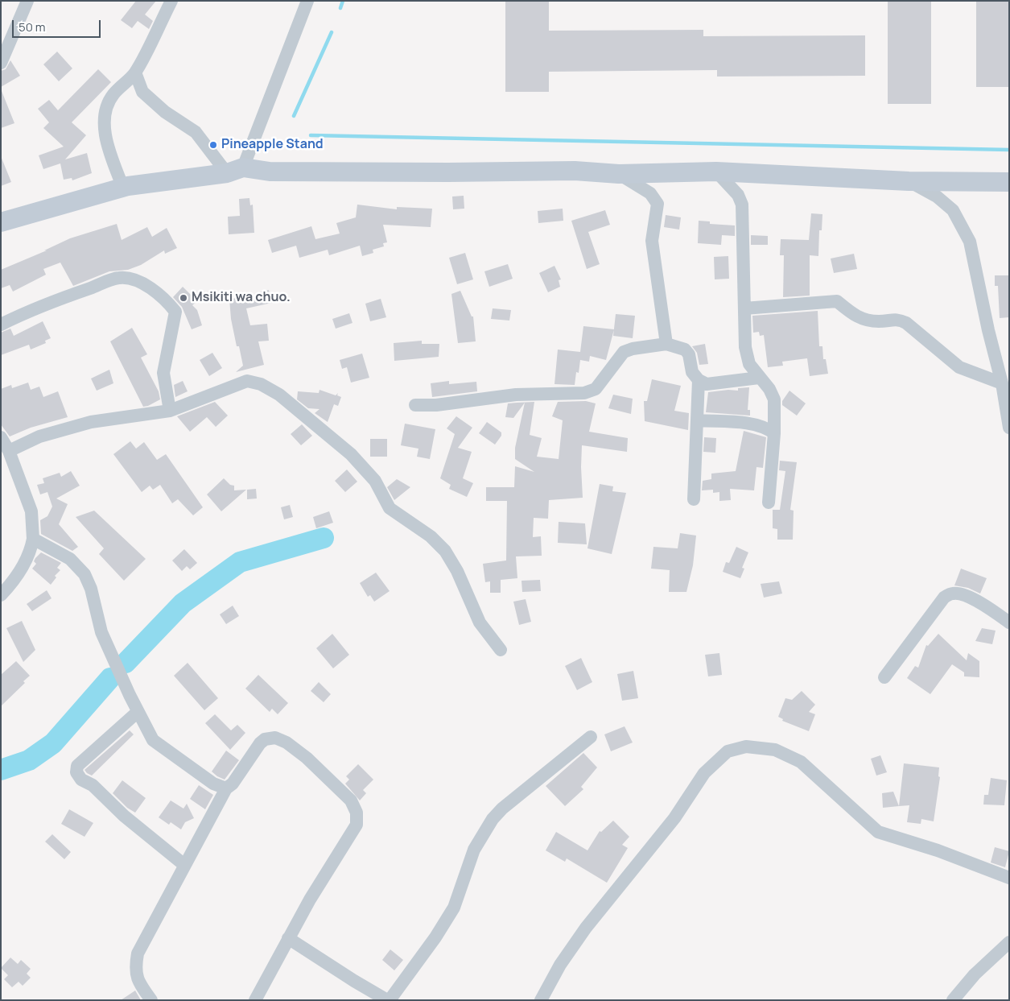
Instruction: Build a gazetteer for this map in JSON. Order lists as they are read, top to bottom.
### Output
{
  "places": ["Pineapple Stand", "Msikiti wa chuo."],
  "scale_bar": "50 m"
}
